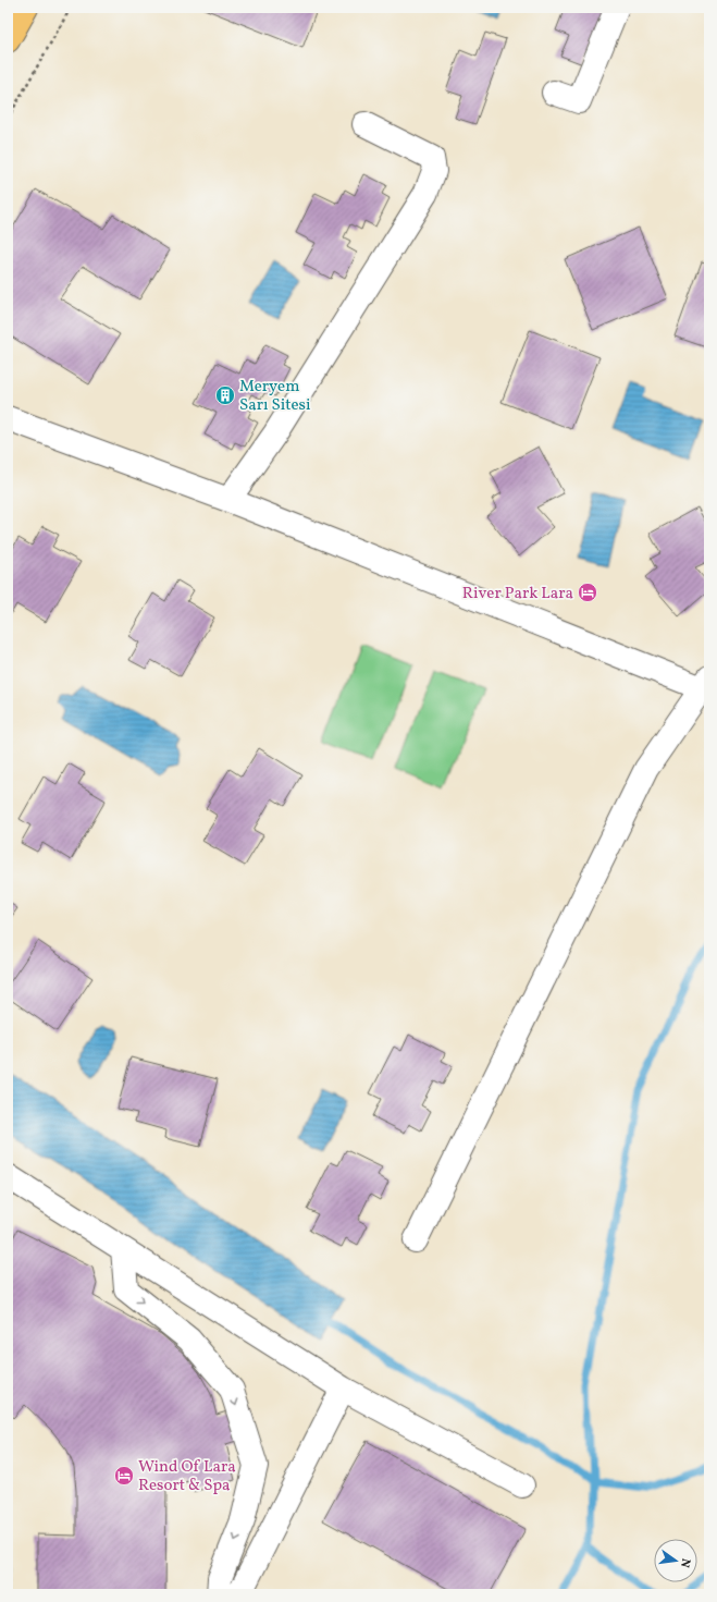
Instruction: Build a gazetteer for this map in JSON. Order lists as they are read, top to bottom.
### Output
{
  "places": {
    "building": ["Meryem Sarı Sitesi"],
    "hotel": ["River Park Lara", "Wind Of Lara Resort & Spa"]
  },
  "north": "right"
}
